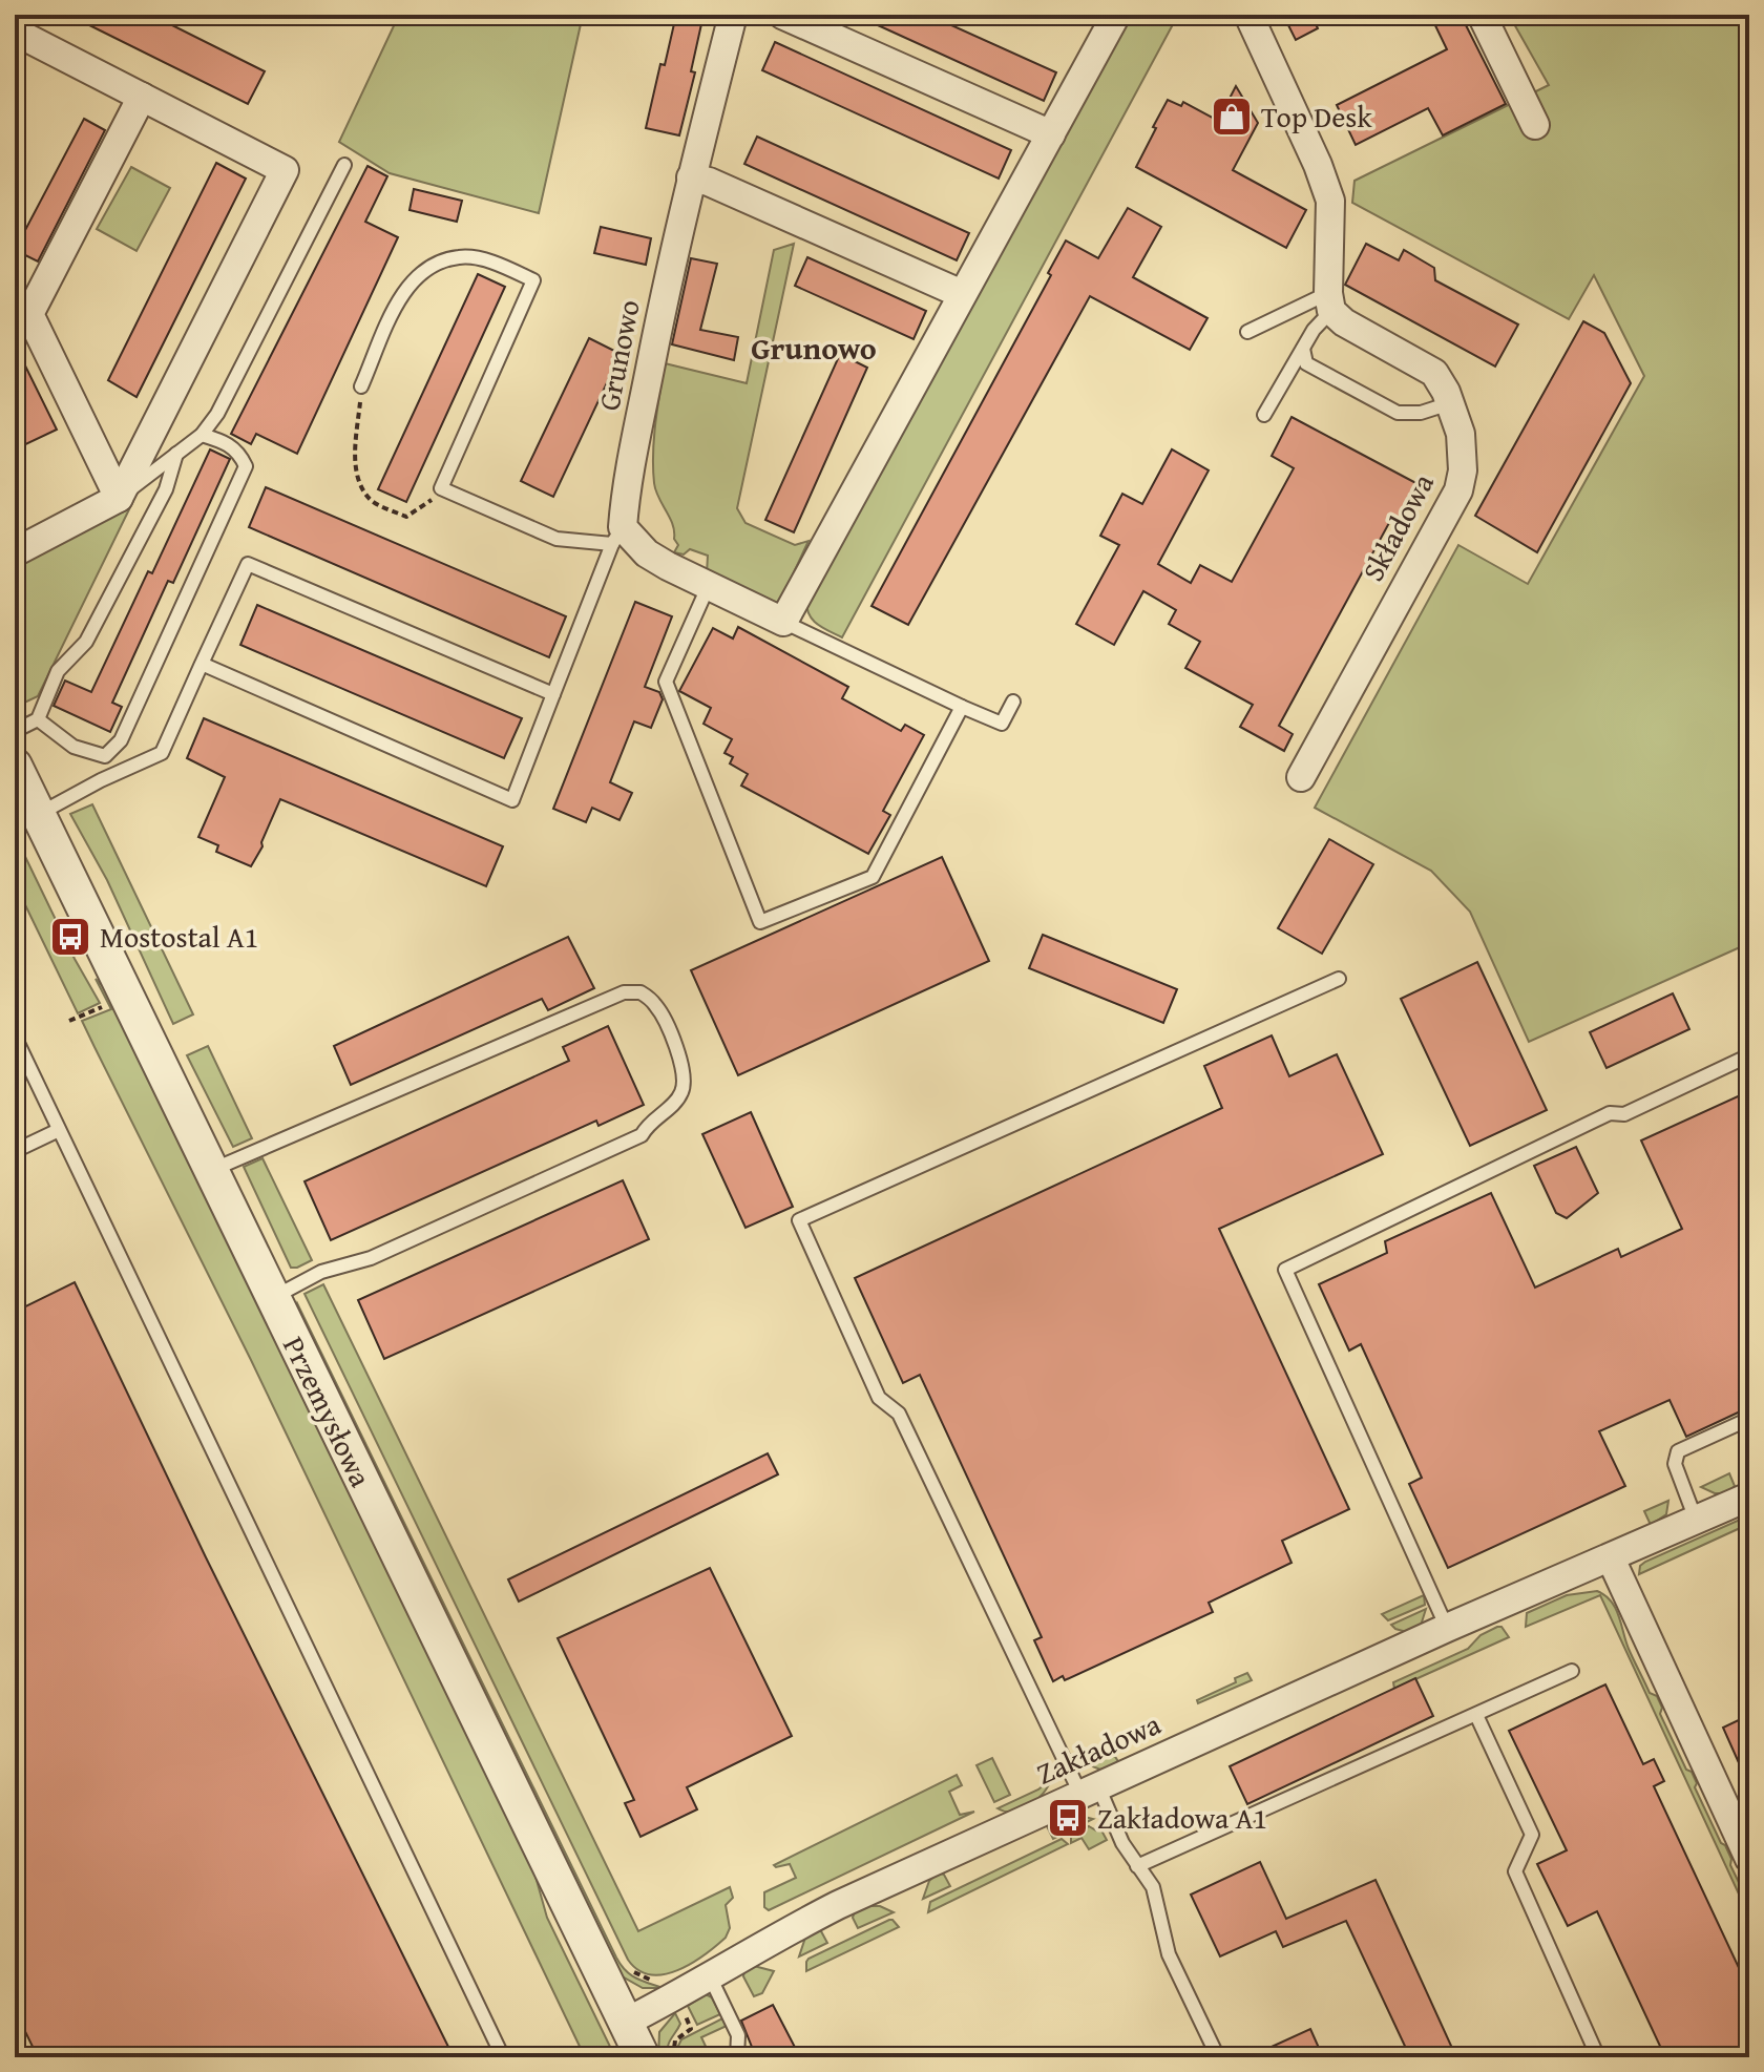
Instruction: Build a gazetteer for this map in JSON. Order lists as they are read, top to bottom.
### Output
{
  "streets": {
    "street": [
      "Grunowo",
      "Składowa",
      "Przemysłowa",
      "Zakładowa"
    ]
  },
  "crossings": [
    ["Przemysłowa", "Zakładowa"]
  ],
  "districts": ["Grunowo"],
  "places": {
    "shop": ["Top Desk"],
    "bus stop": ["Mostostal A1", "Zakładowa A1"]
  }
}
